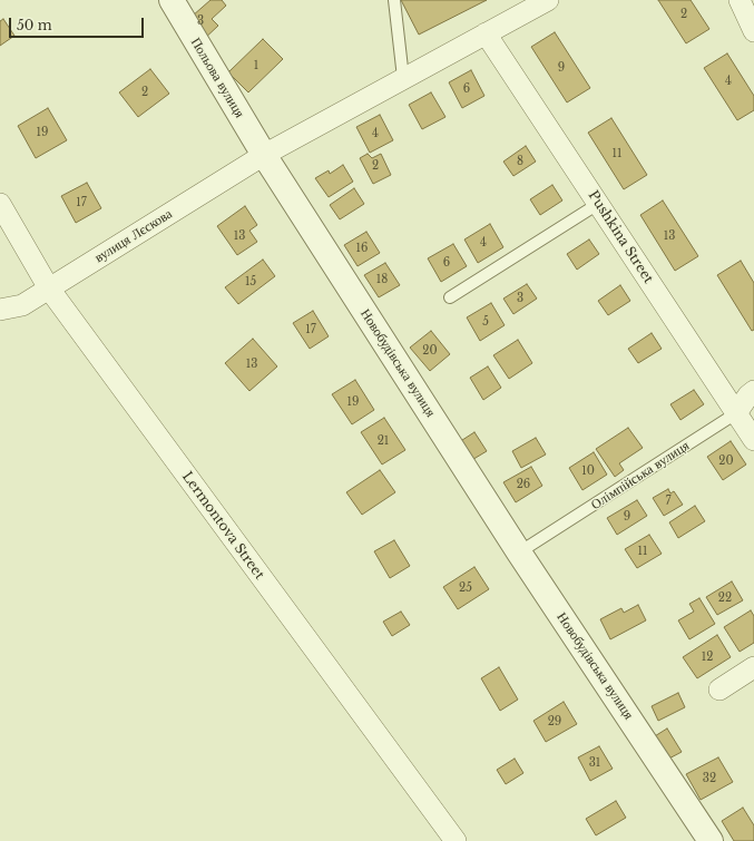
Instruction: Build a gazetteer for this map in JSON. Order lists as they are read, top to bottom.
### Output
{
  "streets": {
    "street": [
      "Польова вулиця",
      "вулиця Лєскова",
      "Pushkina Street",
      "Новобудівська вулиця",
      "Олімпійська вулиця",
      "Lermontova Street"
    ]
  },
  "crossings": [
    ["Польова вулиця", "вулиця Лєскова"],
    ["Польова вулиця", "Новобудівська вулиця"],
    ["вулиця Лєскова", "Новобудівська вулиця"],
    ["вулиця Лєскова", "Lermontova Street"],
    ["Pushkina Street", "Олімпійська вулиця"],
    ["Новобудівська вулиця", "Олімпійська вулиця"]
  ],
  "house_numbers": [
    "2",
    "3",
    "1",
    "9",
    "4",
    "6",
    "2",
    "19",
    "4",
    "11",
    "8",
    "2",
    "17",
    "13",
    "13",
    "4",
    "16",
    "6",
    "18",
    "15",
    "3",
    "5",
    "17",
    "20",
    "13",
    "19",
    "21",
    "20",
    "10",
    "26",
    "7",
    "9",
    "11",
    "25",
    "22",
    "12",
    "29",
    "31",
    "32"
  ],
  "scale_bar": "50 m"
}
